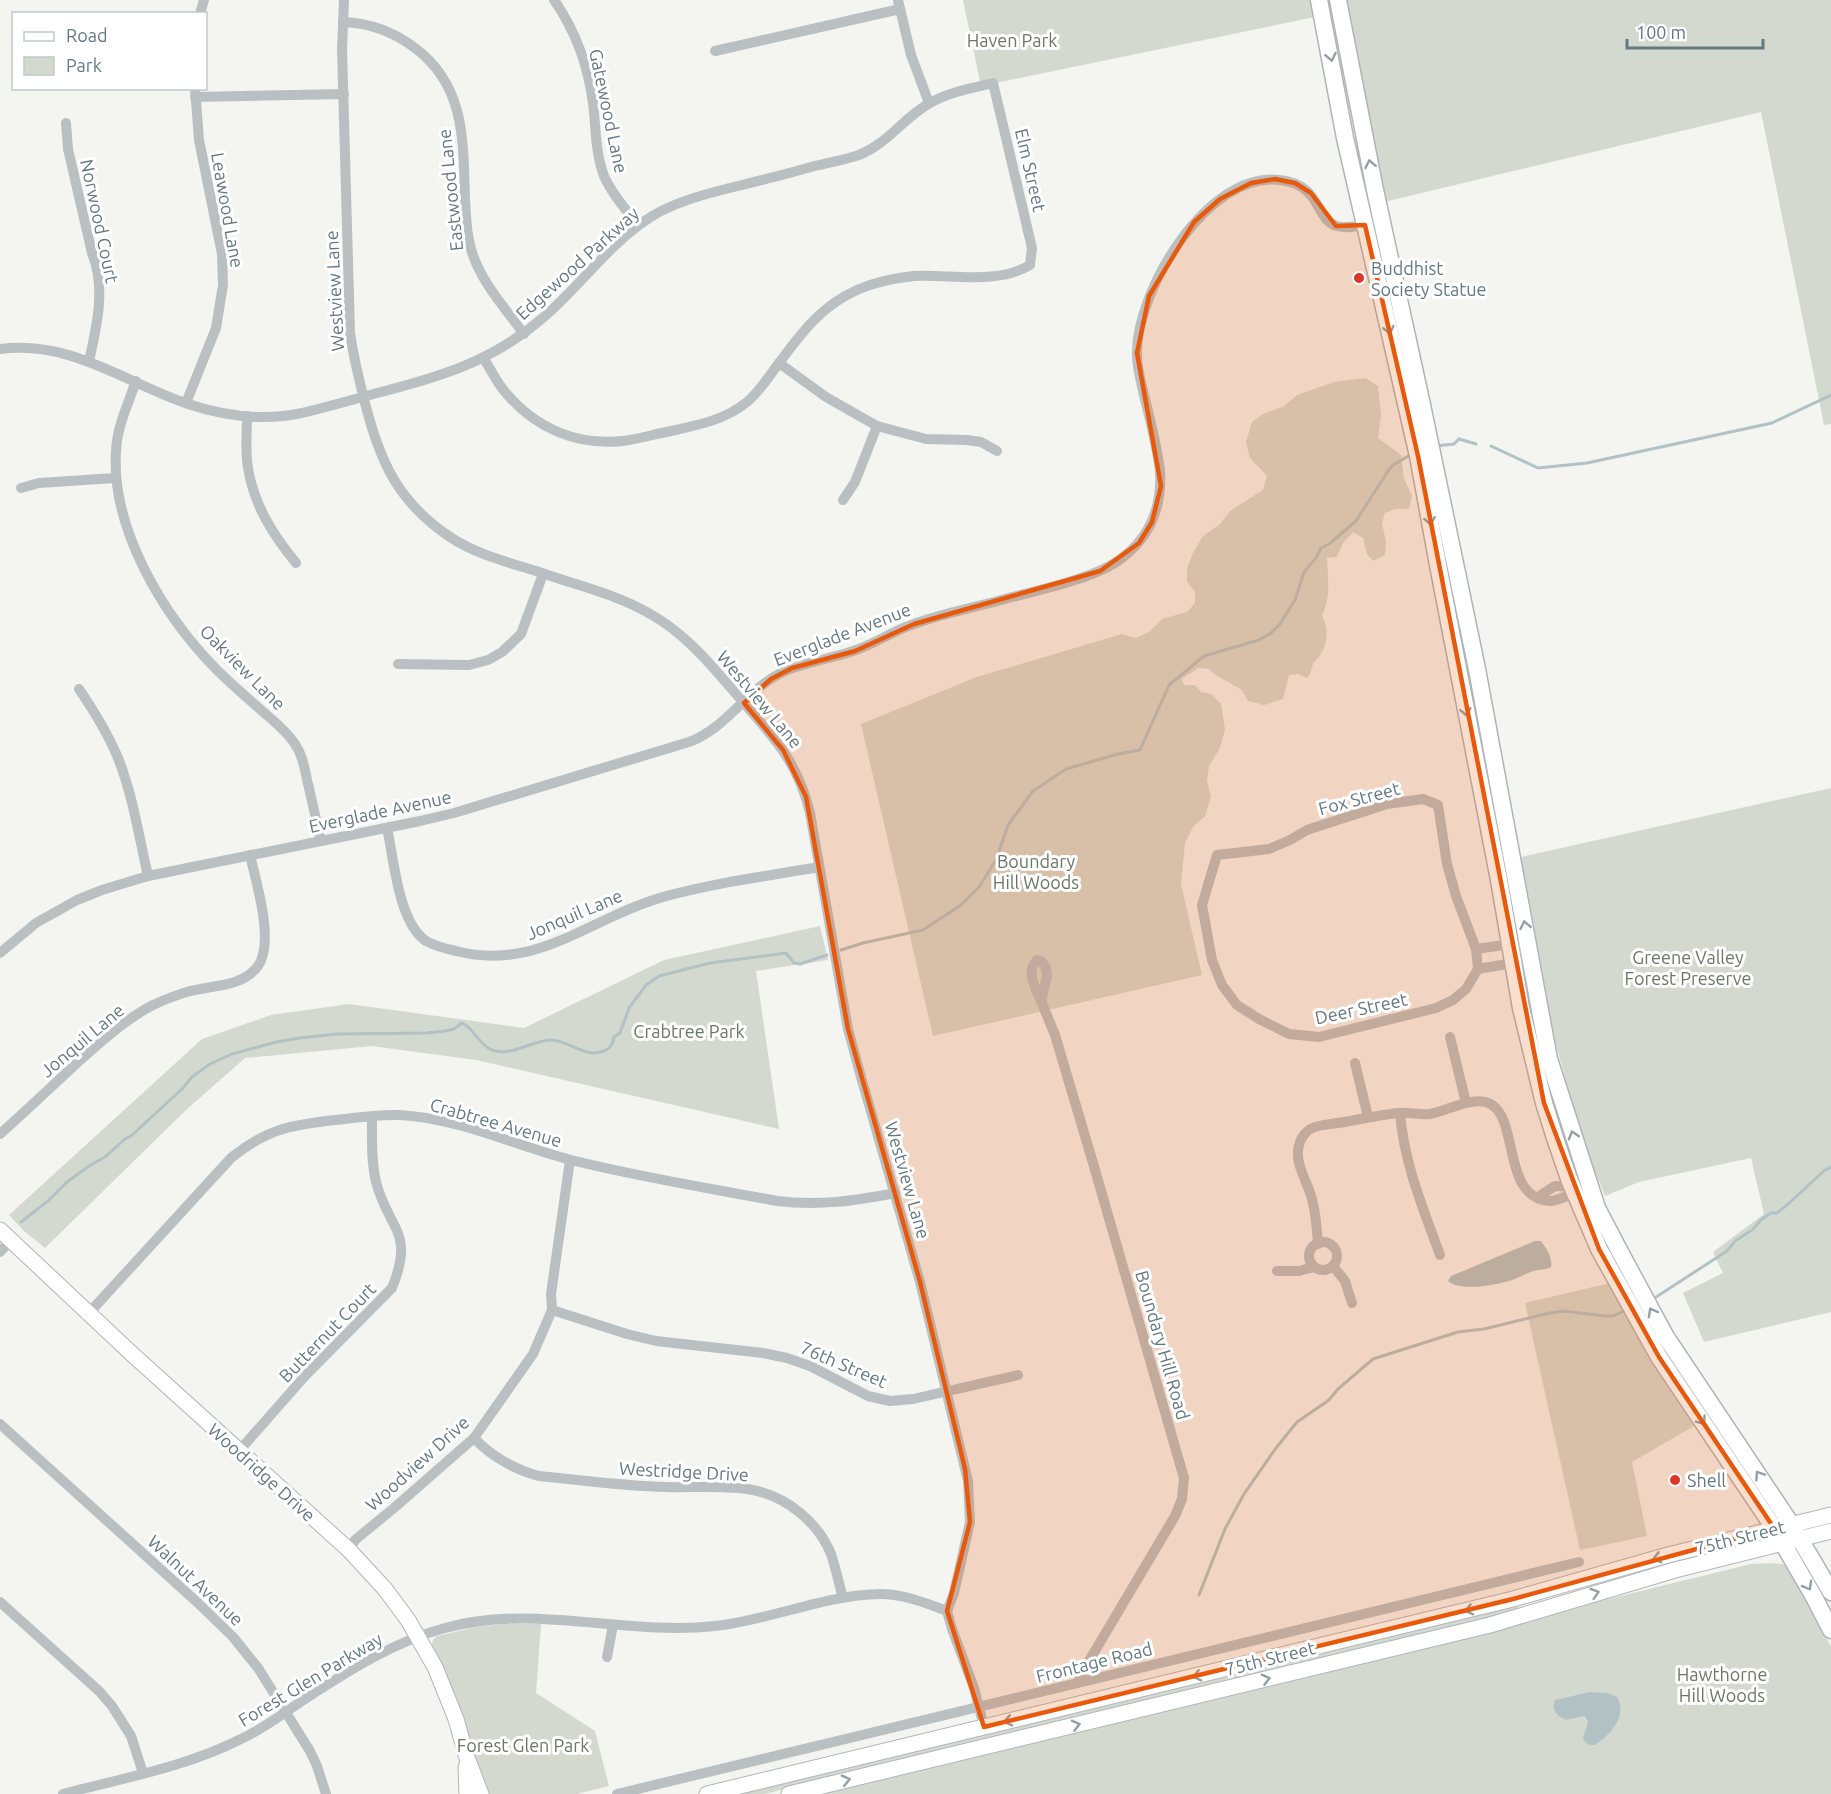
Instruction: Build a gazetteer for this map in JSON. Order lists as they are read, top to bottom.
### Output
{
  "streets": {
    "main road": ["Woodridge Drive", "75th Street"],
    "street": [
      "Gatewood Lane",
      "Elm Street",
      "Eastwood Lane",
      "Leawood Lane",
      "Norwood Court",
      "Edgewood Parkway",
      "Westview Lane",
      "Everglade Avenue",
      "Oakview Lane",
      "Fox Street",
      "Jonquil Lane",
      "Deer Street",
      "Crabtree Avenue",
      "Butternut Court",
      "Boundary Hill Road",
      "76th Street",
      "Woodview Drive",
      "Westridge Drive",
      "Walnut Avenue",
      "Frontage Road",
      "Forest Glen Parkway"
    ]
  },
  "crossings": [
    ["Gatewood Lane", "Edgewood Parkway"],
    ["Elm Street", "Edgewood Parkway"],
    ["Eastwood Lane", "Edgewood Parkway"],
    ["Eastwood Lane", "Westview Lane"],
    ["Leawood Lane", "Edgewood Parkway"],
    ["Norwood Court", "Edgewood Parkway"],
    ["Edgewood Parkway", "Westview Lane"],
    ["Edgewood Parkway", "Oakview Lane"],
    ["Westview Lane", "Everglade Avenue"],
    ["Westview Lane", "Jonquil Lane"],
    ["Westview Lane", "Crabtree Avenue"],
    ["Westview Lane", "76th Street"],
    ["Westview Lane", "Forest Glen Parkway"],
    ["Everglade Avenue", "Oakview Lane"],
    ["Everglade Avenue", "Jonquil Lane"],
    ["Fox Street", "Deer Street"],
    ["Crabtree Avenue", "Butternut Court"],
    ["Crabtree Avenue", "Woodview Drive"],
    ["Crabtree Avenue", "Woodridge Drive"],
    ["Butternut Court", "Woodridge Drive"],
    ["Boundary Hill Road", "Frontage Road"],
    ["76th Street", "Woodview Drive"],
    ["Woodview Drive", "Westridge Drive"],
    ["Woodview Drive", "Woodridge Drive"],
    ["Westridge Drive", "Forest Glen Parkway"],
    ["Woodridge Drive", "Forest Glen Parkway"],
    ["Walnut Avenue", "Forest Glen Parkway"]
  ],
  "parks": [
    "Haven Park",
    "Boundary Hill Woods",
    "Greene Valley Forest Preserve",
    "Crabtree Park",
    "Hawthorne Hill Woods",
    "Forest Glen Park"
  ],
  "places": ["Buddhist Society Statue", "Shell"],
  "legend": ["Road", "Park"],
  "scale_bar": "100 m"
}
